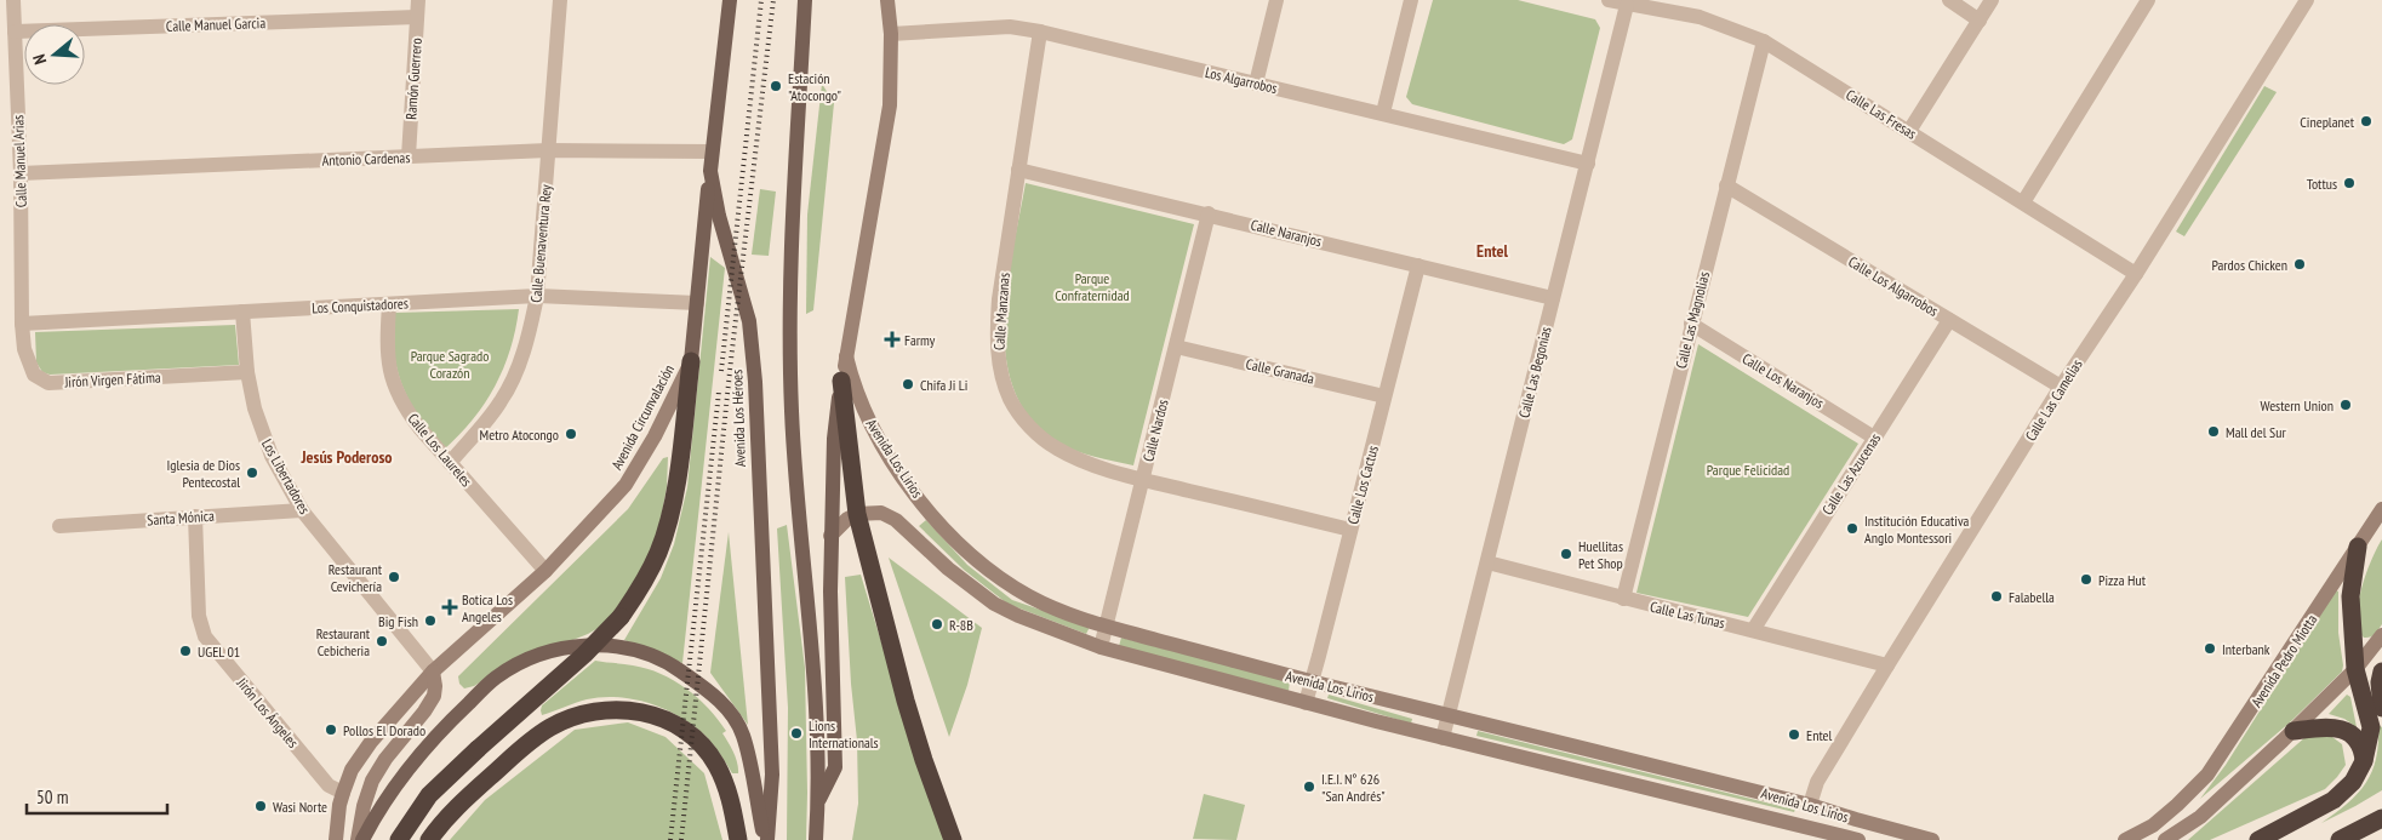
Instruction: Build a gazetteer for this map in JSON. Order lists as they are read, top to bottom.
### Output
{
  "streets": {
    "main road": [
      "Avenida Circunvalación",
      "Avenida Los Héroes",
      "Avenida Los Lirios",
      "Avenida Pedro Miotta"
    ],
    "street": [
      "Calle Manuel Garcia",
      "Ramón Guerrero",
      "Los Algarrobos",
      "Calle Las Fresas",
      "Antonio Cardenas",
      "Calle Manuel Arias",
      "Calle Naranjos",
      "Calle Buenaventura Rey",
      "Calle Los Algarrobos",
      "Los Conquistadores",
      "Calle Manzanas",
      "Calle Las Magnolias",
      "Calle Granada",
      "Calle Las Begonias",
      "Jirón Virgen Fátima",
      "Calle Los Naranjos",
      "Calle Las Camelias",
      "Calle Nardos",
      "Calle Los Laureles",
      "Calle Las Azucenas",
      "Los Libertadores",
      "Calle Los Cactus",
      "Santa Mónica",
      "Calle Las Tunas",
      "Jirón Los Ángeles"
    ]
  },
  "crossings": [
    ["Calle Manuel Garcia", "Ramón Guerrero"],
    ["Calle Manuel Garcia", "Calle Manuel Arias"],
    ["Ramón Guerrero", "Antonio Cardenas"],
    ["Los Algarrobos", "Calle Manzanas"],
    ["Los Algarrobos", "Calle Las Begonias"],
    ["Calle Las Fresas", "Calle Las Magnolias"],
    ["Calle Las Fresas", "Calle Las Begonias"],
    ["Calle Las Fresas", "Calle Las Camelias"],
    ["Antonio Cardenas", "Calle Manuel Arias"],
    ["Antonio Cardenas", "Calle Buenaventura Rey"],
    ["Antonio Cardenas", "Avenida Los Héroes"],
    ["Calle Manuel Arias", "Los Conquistadores"],
    ["Calle Manuel Arias", "Jirón Virgen Fátima"],
    ["Calle Naranjos", "Calle Manzanas"],
    ["Calle Naranjos", "Calle Las Begonias"],
    ["Calle Naranjos", "Calle Nardos"],
    ["Calle Naranjos", "Calle Los Cactus"],
    ["Calle Buenaventura Rey", "Los Conquistadores"],
    ["Calle Buenaventura Rey", "Calle Los Laureles"],
    ["Calle Los Algarrobos", "Calle Las Magnolias"],
    ["Calle Los Algarrobos", "Calle Las Camelias"],
    ["Calle Los Algarrobos", "Calle Las Azucenas"],
    ["Los Conquistadores", "Jirón Virgen Fátima"],
    ["Los Conquistadores", "Avenida Circunvalación"],
    ["Los Conquistadores", "Calle Los Laureles"],
    ["Los Conquistadores", "Los Libertadores"],
    ["Calle Manzanas", "Calle Nardos"],
    ["Calle Manzanas", "Calle Los Cactus"],
    ["Calle Las Magnolias", "Calle Los Naranjos"],
    ["Calle Las Magnolias", "Calle Las Tunas"],
    ["Calle Granada", "Calle Nardos"],
    ["Calle Granada", "Calle Los Cactus"],
    ["Calle Las Begonias", "Avenida Los Lirios"],
    ["Calle Las Begonias", "Calle Las Tunas"],
    ["Jirón Virgen Fátima", "Los Libertadores"],
    ["Calle Los Naranjos", "Calle Las Azucenas"],
    ["Calle Las Camelias", "Avenida Los Lirios"],
    ["Calle Las Camelias", "Calle Las Tunas"],
    ["Avenida Circunvalación", "Avenida Los Héroes"],
    ["Avenida Circunvalación", "Calle Los Laureles"],
    ["Avenida Circunvalación", "Los Libertadores"],
    ["Avenida Circunvalación", "Jirón Los Ángeles"],
    ["Calle Nardos", "Avenida Los Lirios"],
    ["Avenida Los Lirios", "Calle Los Cactus"],
    ["Calle Las Azucenas", "Calle Las Tunas"],
    ["Los Libertadores", "Santa Mónica"],
    ["Santa Mónica", "Jirón Los Ángeles"]
  ],
  "districts": ["Entel", "Jesús Poderoso"],
  "parks": ["Parque Confraternidad", "Parque Sagrado Corazón", "Parque Felicidad"],
  "places": {
    "other": [
      "Estación \"Atocongo\"",
      "Cineplanet",
      "Tottus",
      "Pardos Chicken",
      "Chifa Ji Li",
      "Western Union",
      "Mall del Sur",
      "Metro Atocongo",
      "Iglesia de Dios Pentecostal",
      "Institución Educativa Anglo Montessori",
      "Huellitas Pet Shop",
      "Restaurant Cevichería",
      "Pizza Hut",
      "Falabella",
      "Big Fish",
      "R-8B",
      "Restaurant Cebicheria",
      "Interbank",
      "UGEL 01",
      "Pollos El Dorado",
      "Lions Internationals",
      "Entel",
      "I.E.I. N° 626 \"San Andrés\"",
      "Wasi Norte"
    ],
    "health": ["Farmy", "Botica Los Angeles"]
  },
  "scale_bar": "50 m",
  "north": "left"
}
